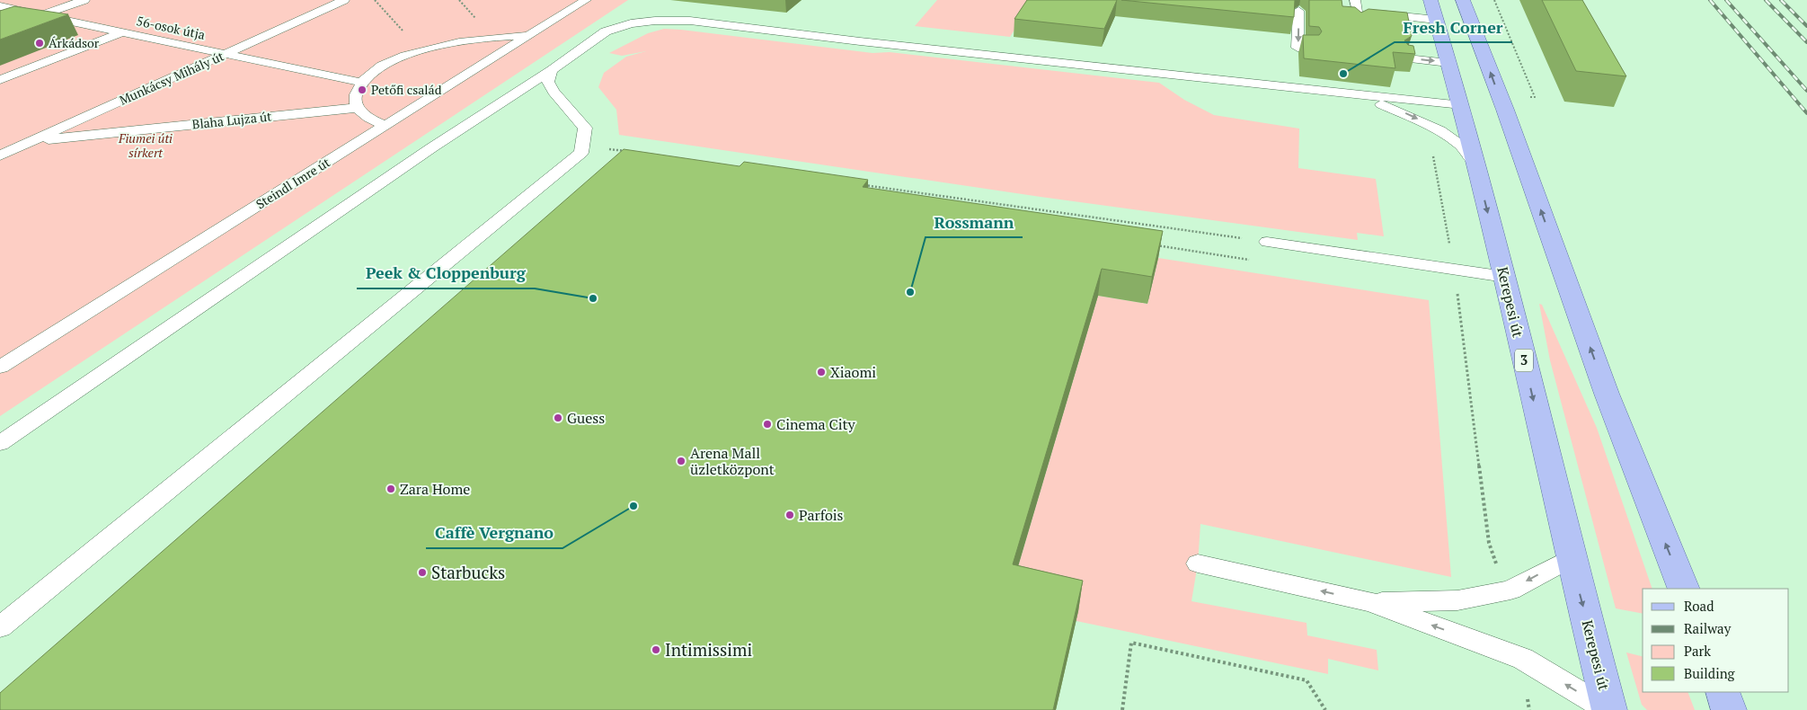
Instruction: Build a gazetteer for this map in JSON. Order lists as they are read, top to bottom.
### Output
{
  "streets": {
    "main road": ["Kerepesi út", "3"],
    "lane": [
      "56-osok útja",
      "Munkácsy Mihály út",
      "Blaha Lujza út",
      "Steindl Imre út"
    ]
  },
  "crossings": [
    ["56-osok útja", "Munkácsy Mihály út"],
    ["Munkácsy Mihály út", "Blaha Lujza út"]
  ],
  "parks": ["Fiumei úti sírkert"],
  "places": [
    "Árkádsor",
    "Fresh Corner",
    "Petőfi család",
    "Rossmann",
    "Peek & Cloppenburg",
    "Xiaomi",
    "Guess",
    "Cinema City",
    "Arena Mall üzletközpont",
    "Zara Home",
    "Caffè Vergnano",
    "Parfois",
    "Starbucks",
    "Intimissimi"
  ],
  "legend": [
    "Road",
    "Railway",
    "Park",
    "Building"
  ]
}
